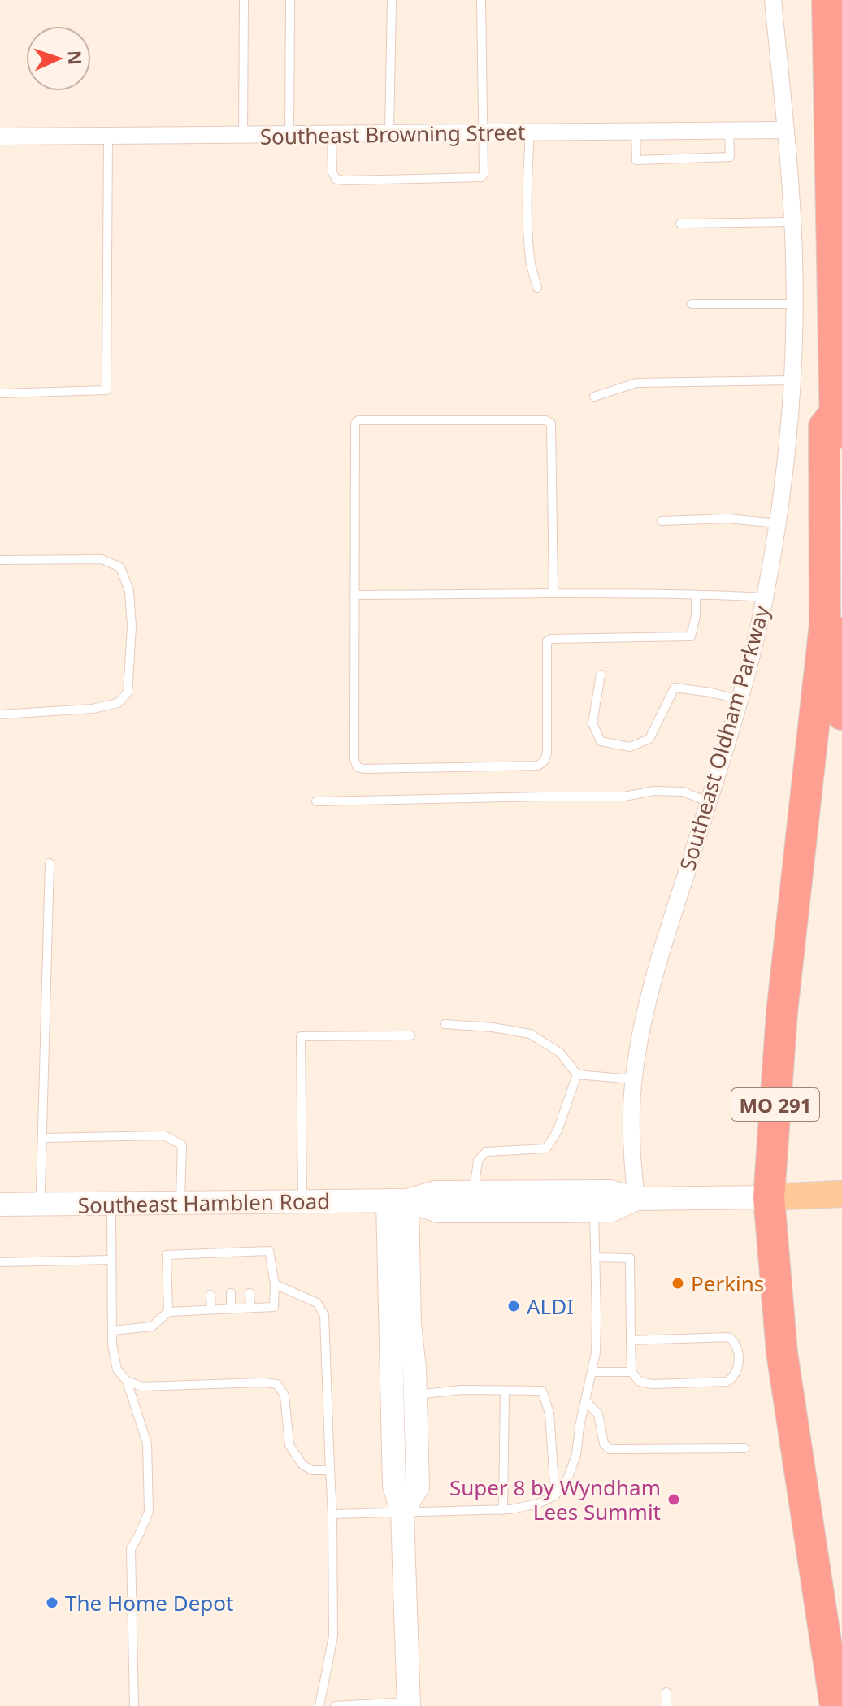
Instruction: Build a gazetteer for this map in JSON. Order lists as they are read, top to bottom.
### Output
{
  "streets": {
    "highway": ["MO 291"],
    "main road": ["Southeast Hamblen Road"],
    "street": ["Southeast Browning Street", "Southeast Oldham Parkway"]
  },
  "crossings": [
    ["Southeast Browning Street", "Southeast Oldham Parkway"],
    ["Southeast Oldham Parkway", "Southeast Hamblen Road"],
    ["MO 291", "Southeast Hamblen Road"]
  ],
  "places": [
    "Perkins",
    "ALDI",
    "Super 8 by Wyndham Lees Summit",
    "The Home Depot"
  ],
  "north": "right"
}
